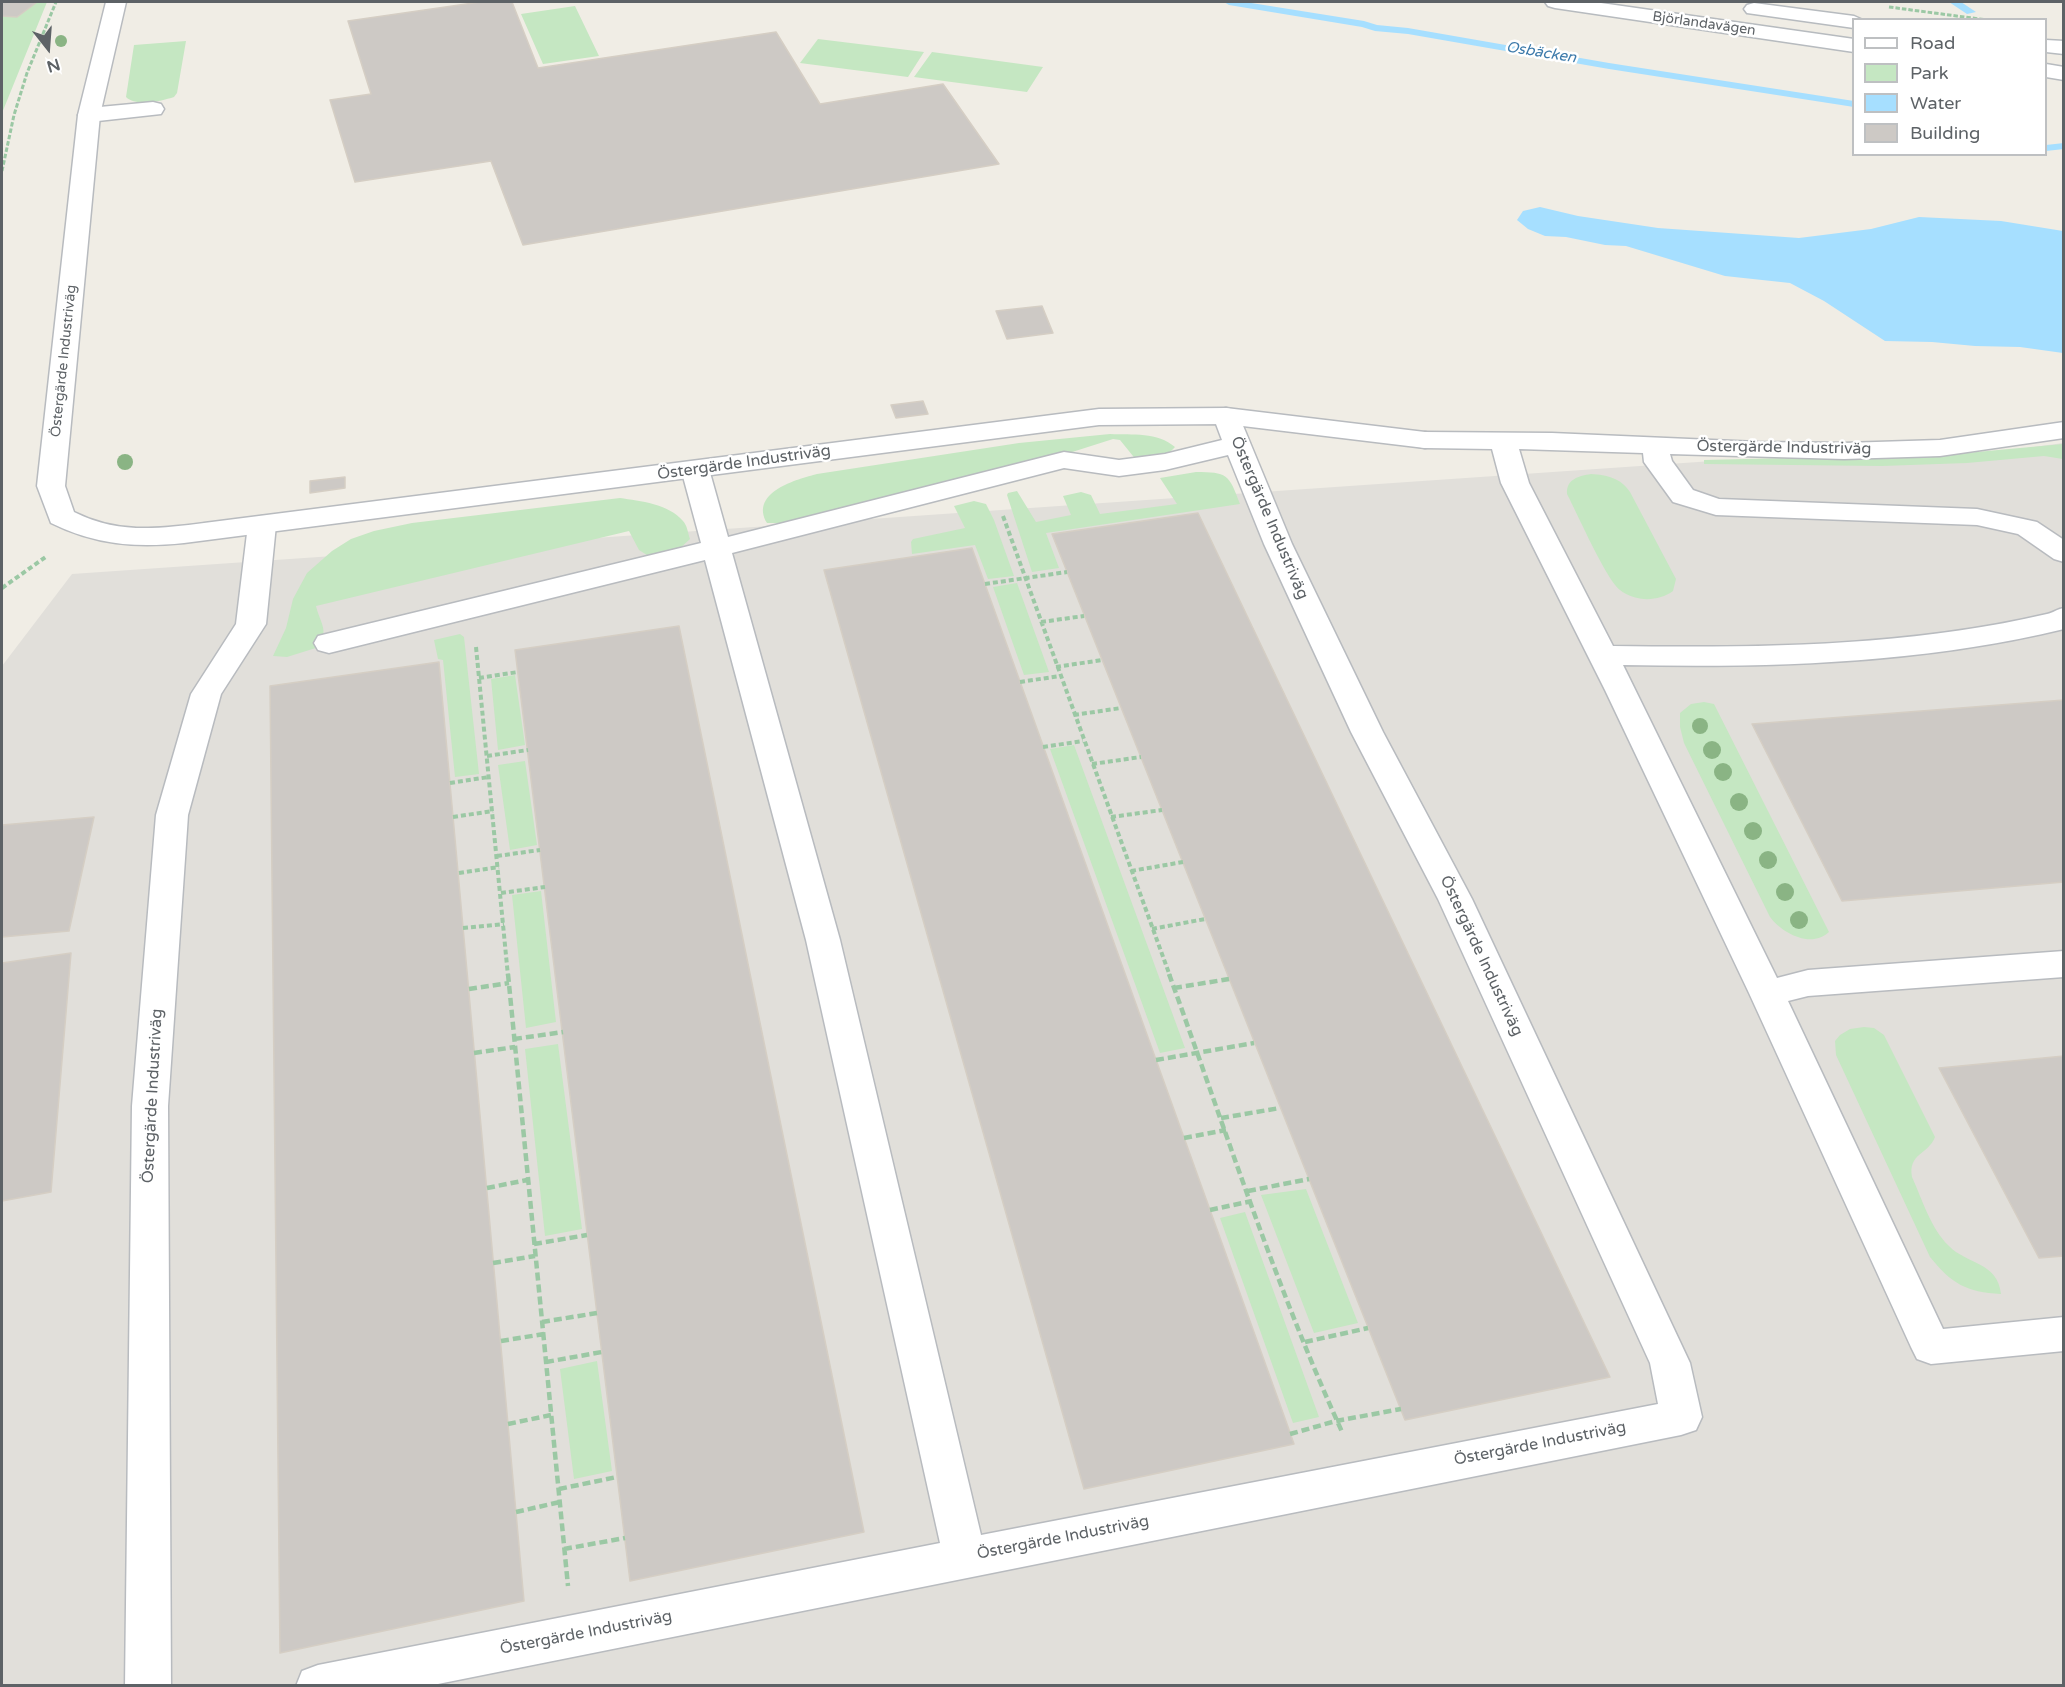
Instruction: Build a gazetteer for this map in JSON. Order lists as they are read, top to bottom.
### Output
{
  "streets": {
    "street": ["Björlandavägen", "Östergärde Industriväg"]
  },
  "water": ["Osbäcken"],
  "legend": [
    "Road",
    "Park",
    "Water",
    "Building"
  ],
  "north": "bottom"
}
